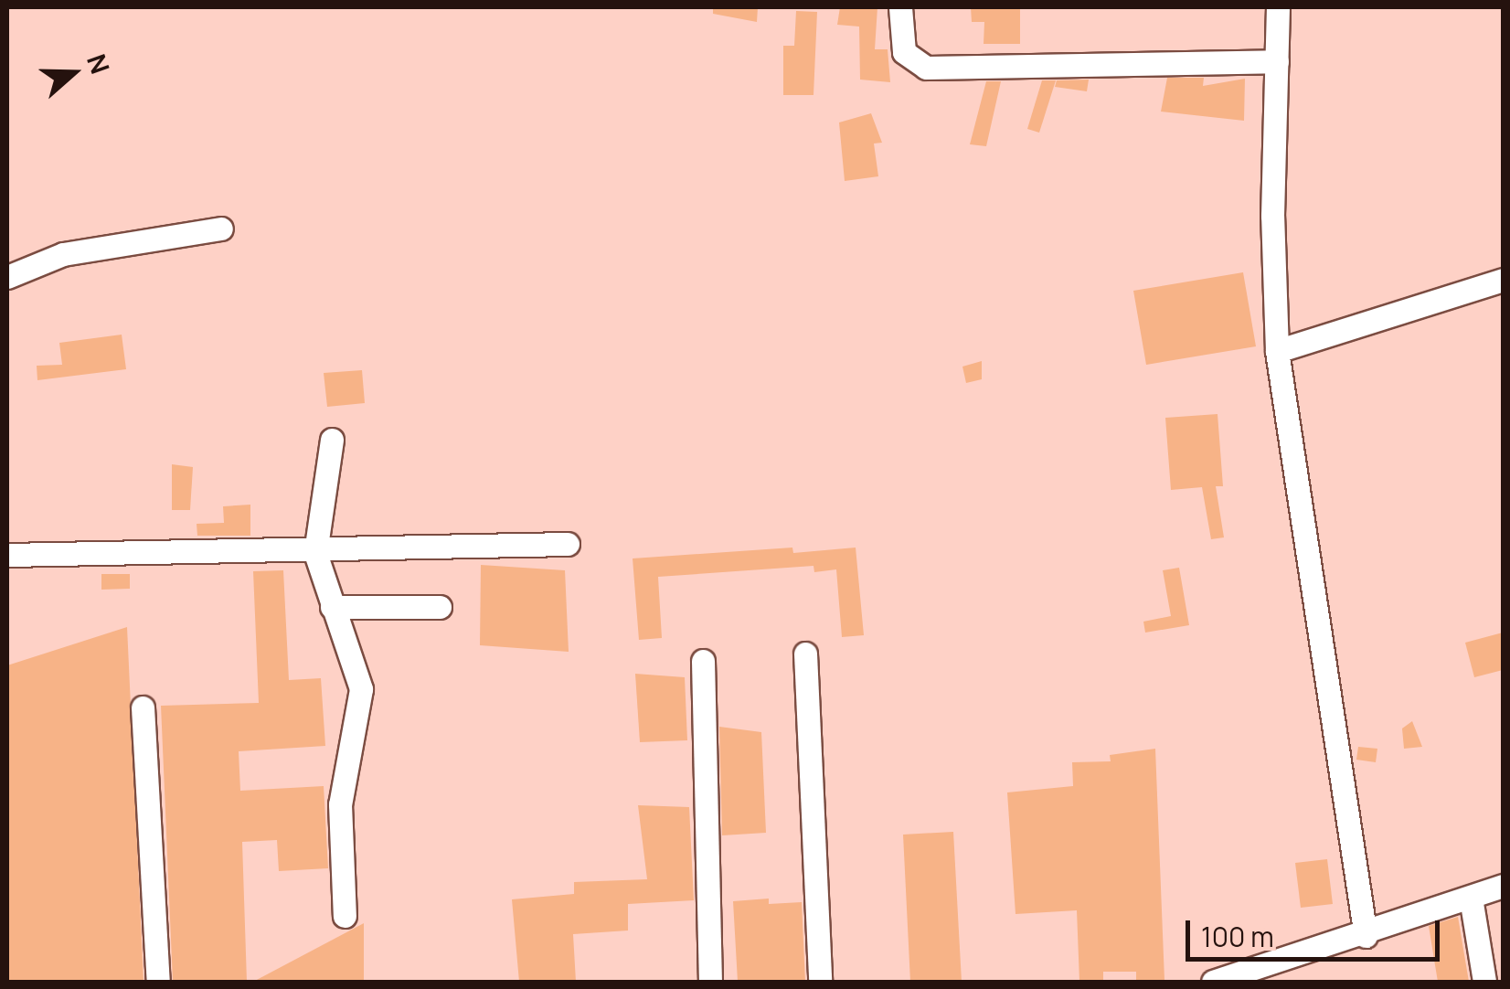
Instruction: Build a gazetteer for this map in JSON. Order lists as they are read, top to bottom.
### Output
{
  "scale_bar": "100 m",
  "north": "right"
}
